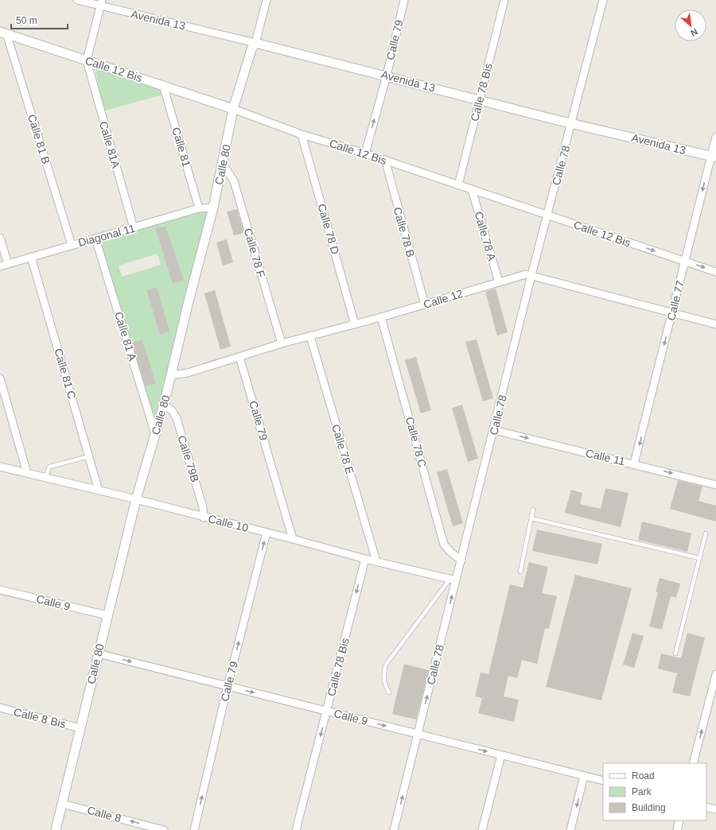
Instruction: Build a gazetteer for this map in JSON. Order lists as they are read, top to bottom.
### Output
{
  "streets": {
    "street": [
      "Avenida 13",
      "Calle 79",
      "Calle 12 Bis",
      "Calle 78 Bis",
      "Calle 81 B",
      "Calle 81A",
      "Calle 81",
      "Calle 80",
      "Calle 78",
      "Calle 78 D",
      "Calle 78 B",
      "Diagonal 11",
      "Calle 78 A",
      "Calle 78 F",
      "Calle 12",
      "Calle 77",
      "Calle 81 A",
      "Calle 81 C",
      "Calle 78 C",
      "Calle 78 E",
      "Calle 11",
      "Calle 79B",
      "Calle 10",
      "Calle 9",
      "Calle 8 Bis",
      "Calle 8"
    ]
  },
  "crossings": [
    ["Avenida 13", "Calle 79"],
    ["Avenida 13", "Calle 78 Bis"],
    ["Avenida 13", "Calle 80"],
    ["Avenida 13", "Calle 78"],
    ["Avenida 13", "Calle 77"],
    ["Calle 79", "Calle 12 Bis"],
    ["Calle 79", "Calle 12"],
    ["Calle 79", "Calle 10"],
    ["Calle 79", "Calle 9"],
    ["Calle 12 Bis", "Calle 78 Bis"],
    ["Calle 12 Bis", "Calle 81 B"],
    ["Calle 12 Bis", "Calle 81A"],
    ["Calle 12 Bis", "Calle 81"],
    ["Calle 12 Bis", "Calle 80"],
    ["Calle 12 Bis", "Calle 78"],
    ["Calle 12 Bis", "Calle 78 D"],
    ["Calle 12 Bis", "Calle 78 B"],
    ["Calle 12 Bis", "Calle 78 A"],
    ["Calle 12 Bis", "Calle 77"],
    ["Calle 78 Bis", "Calle 10"],
    ["Calle 78 Bis", "Calle 9"],
    ["Calle 81 B", "Diagonal 11"],
    ["Calle 81A", "Diagonal 11"],
    ["Calle 81", "Diagonal 11"],
    ["Calle 80", "Diagonal 11"],
    ["Calle 80", "Calle 78 F"],
    ["Calle 80", "Calle 12"],
    ["Calle 80", "Calle 81 A"],
    ["Calle 80", "Calle 79B"],
    ["Calle 80", "Calle 10"],
    ["Calle 80", "Calle 9"],
    ["Calle 80", "Calle 8 Bis"],
    ["Calle 80", "Calle 8"],
    ["Calle 78", "Calle 12"],
    ["Calle 78", "Calle 78 C"],
    ["Calle 78", "Calle 11"],
    ["Calle 78", "Calle 10"],
    ["Calle 78", "Calle 9"],
    ["Calle 78 D", "Calle 12"],
    ["Calle 78 B", "Calle 12"],
    ["Diagonal 11", "Calle 81 A"],
    ["Diagonal 11", "Calle 81 C"],
    ["Calle 78 A", "Calle 12"],
    ["Calle 78 F", "Calle 12"],
    ["Calle 12", "Calle 77"],
    ["Calle 12", "Calle 78 C"],
    ["Calle 12", "Calle 78 E"],
    ["Calle 77", "Calle 11"],
    ["Calle 81 C", "Calle 10"],
    ["Calle 78 E", "Calle 10"],
    ["Calle 79B", "Calle 10"]
  ],
  "one_way": [
    "Calle 79",
    "Calle 78 Bis",
    "Calle 77",
    "Calle 11",
    "Calle 9",
    "Calle 8"
  ],
  "legend": ["Road", "Park", "Building"],
  "scale_bar": "50 m",
  "north": "bottom right"
}
